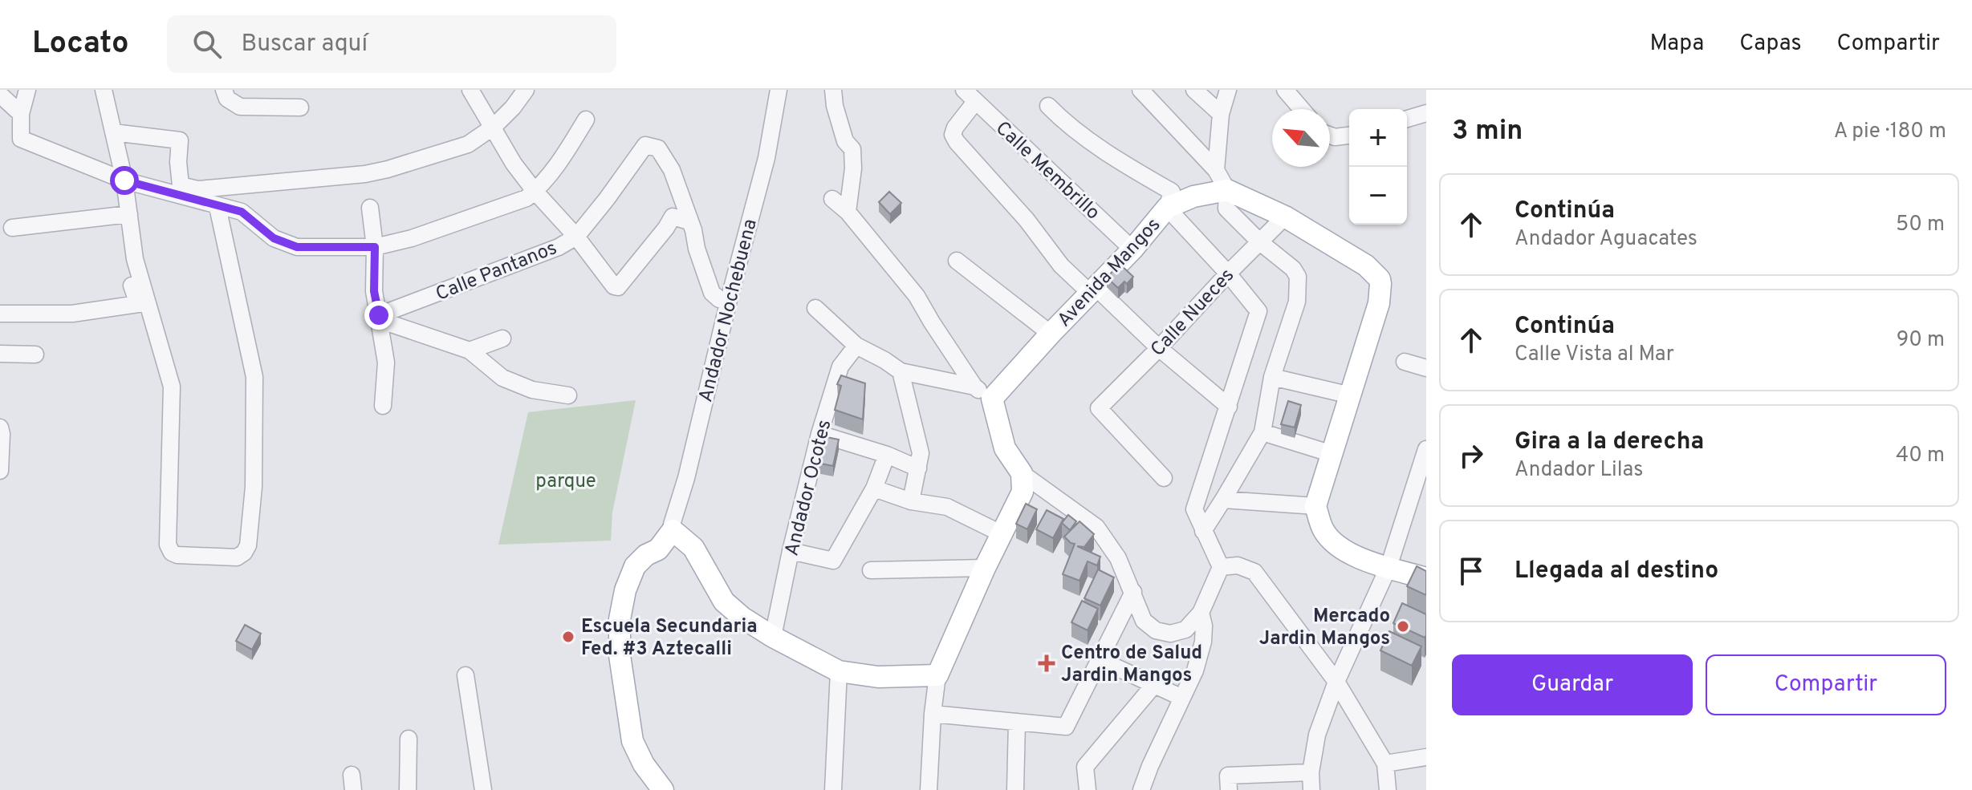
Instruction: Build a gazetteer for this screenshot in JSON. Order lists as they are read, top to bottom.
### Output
{
  "streets": {
    "main road": ["Avenida Mangos"],
    "street": [
      "Calle Membrillo",
      "Calle Pantanos",
      "Andador Nochebuena",
      "Calle Nueces",
      "Andador Ocotes"
    ]
  },
  "crossings": [
    ["Calle Membrillo", "Avenida Mangos"]
  ],
  "parks": ["parque"],
  "places": {
    "other": ["Mercado Jardin Mangos", "Escuela Secundaria Fed. #3 Aztecalli"],
    "health": ["Centro de Salud Jardin Mangos"]
  },
  "north": "top left",
  "page": {
    "header": "Locato",
    "search": "Buscar aquí",
    "nav": ["Mapa", "Capas", "Compartir"],
    "heading": ["3 min", "A pie · 180 m"],
    "map_buttons": ["+", "−"],
    "list": [
      ["Continúa", "Andador Aguacates", "50 m"],
      ["Continúa", "Calle Vista al Mar", "90 m"],
      ["Gira a la derecha", "Andador Lilas", "40 m"],
      "Llegada al destino"
    ],
    "buttons": ["Guardar", "Compartir"]
  }
}
